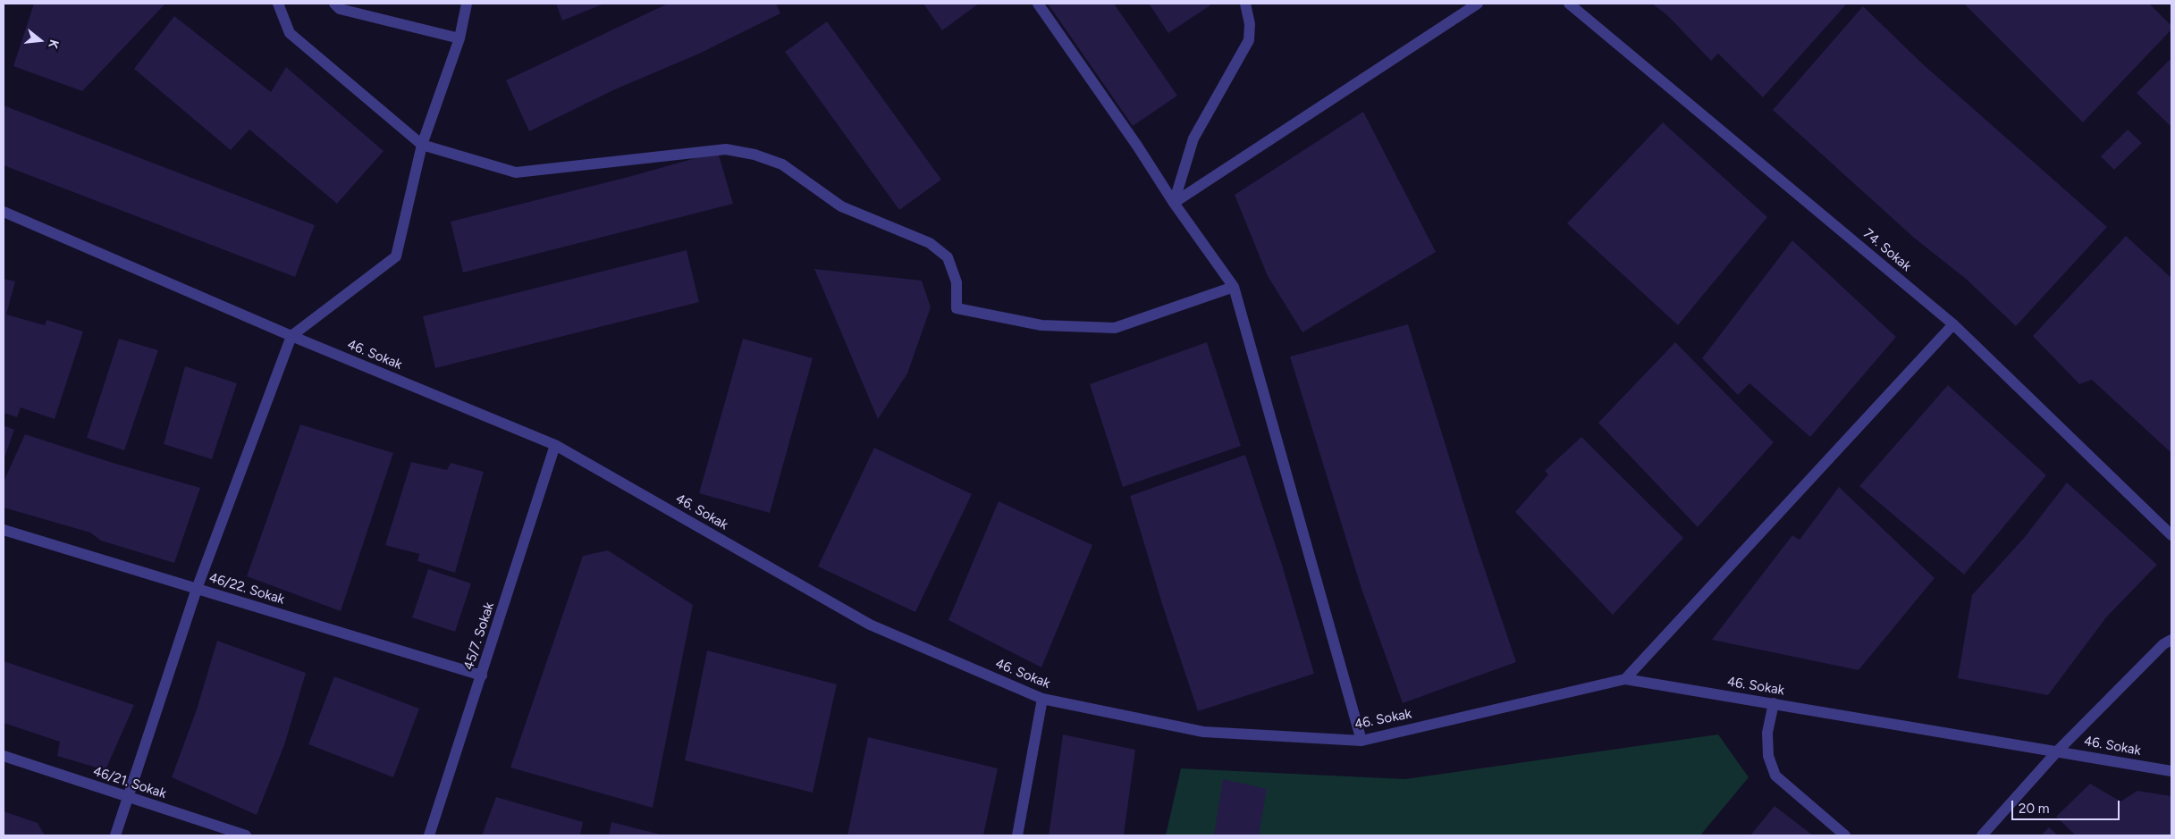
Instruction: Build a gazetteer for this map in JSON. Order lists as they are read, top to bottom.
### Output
{
  "streets": {
    "street": [
      "74. Sokak",
      "46. Sokak",
      "46/22. Sokak",
      "45/7. Sokak",
      "46/21. Sokak"
    ]
  },
  "crossings": [
    ["46. Sokak", "45/7. Sokak"],
    ["46/22. Sokak", "45/7. Sokak"]
  ],
  "scale_bar": "20 m",
  "north": "right"
}
